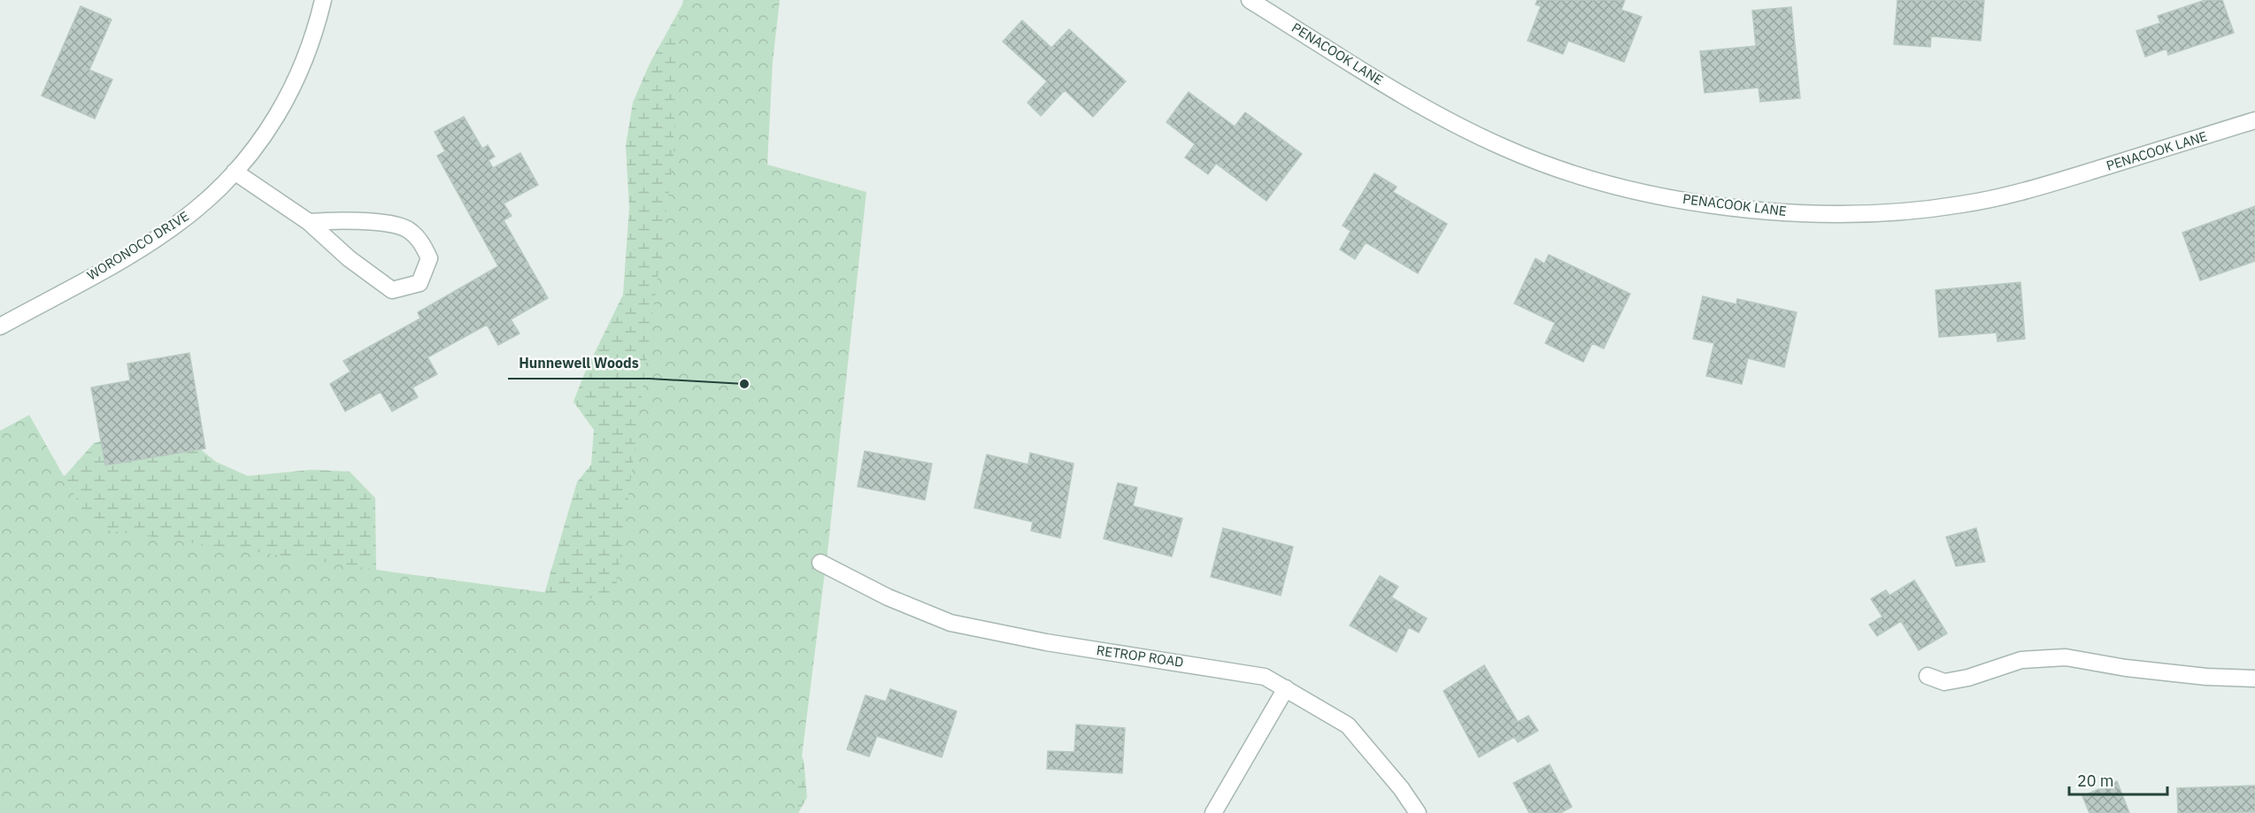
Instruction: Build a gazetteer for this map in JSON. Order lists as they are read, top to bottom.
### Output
{
  "streets": {
    "street": ["PENACOOK LANE", "WORONOCO DRIVE", "RETROP ROAD"]
  },
  "places": ["Hunnewell Woods"],
  "scale_bar": "20 m"
}
